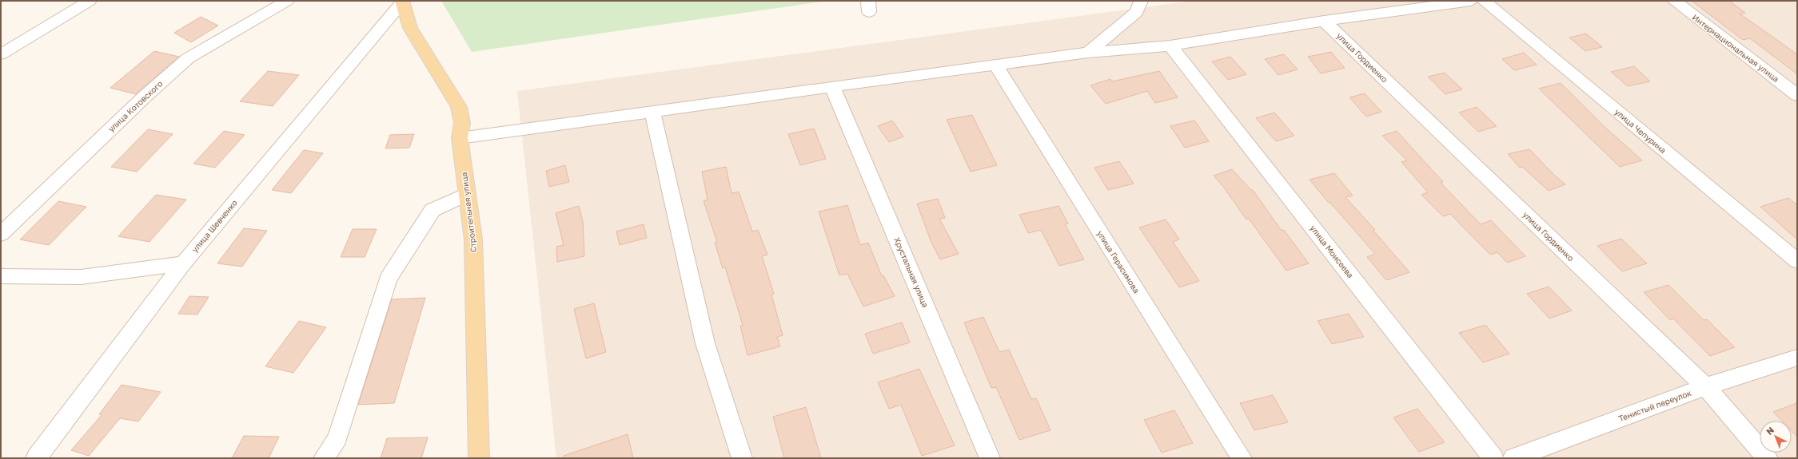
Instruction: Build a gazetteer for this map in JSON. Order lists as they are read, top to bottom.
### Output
{
  "streets": {
    "main road": ["Строительная улица"],
    "street": [
      "Интернациональная улица",
      "улица Гордиенко",
      "улица Котовского",
      "улица Чепурина",
      "улица Шевченко",
      "улица Моисеева",
      "улица Герасимова",
      "Хрустальная улица",
      "Тенистый переулок"
    ]
  },
  "crossings": [
    ["улица Гордиенко", "Тенистый переулок"],
    ["Строительная улица", "улица Шевченко"]
  ],
  "north": "top left"
}
